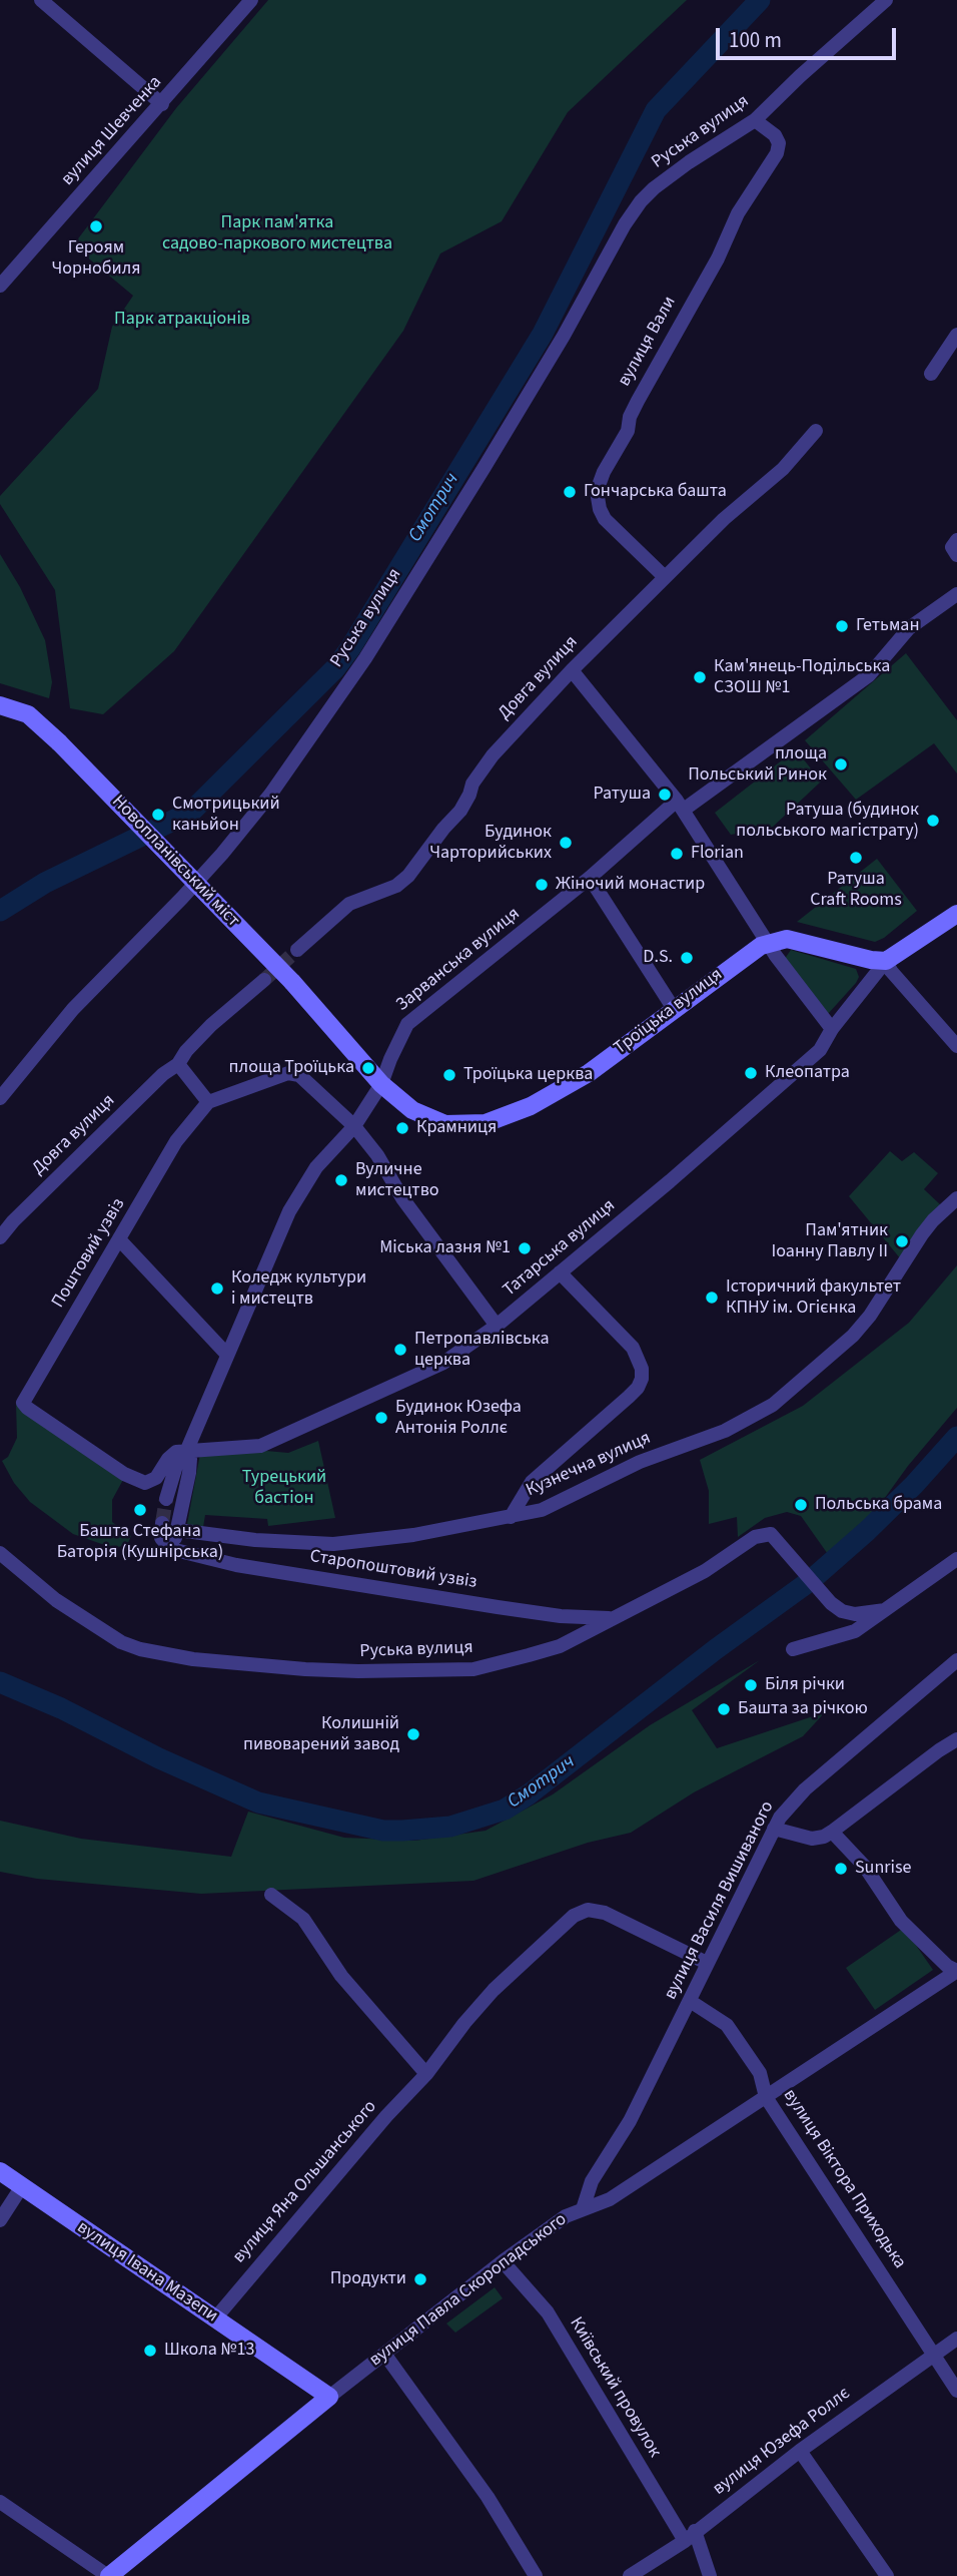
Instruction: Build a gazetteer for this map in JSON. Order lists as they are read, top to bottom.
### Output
{
  "streets": {
    "main road": [
      "Новопланівський міст",
      "Троїцька вулиця",
      "вулиця Івана Мазепи",
      "вулиця Павла Скоропадського"
    ],
    "street": [
      "вулиця Шевченка",
      "Руська вулиця",
      "вулиця Вали",
      "Довга вулиця",
      "Зарванська вулиця",
      "Татарська вулиця",
      "Поштовий узвіз",
      "Кузнечна вулиця",
      "Старопоштовий узвіз",
      "вулиця Василя Вишиваного",
      "вулиця Віктора Приходька",
      "вулиця Яна Ольшанського",
      "Київський провулок",
      "вулиця Юзефа Роллє"
    ]
  },
  "crossings": [
    ["Руська вулиця", "вулиця Вали"],
    ["Руська вулиця", "Старопоштовий узвіз"],
    ["вулиця Вали", "Довга вулиця"],
    ["Новопланівський міст", "Зарванська вулиця"],
    ["Новопланівський міст", "Троїцька вулиця"],
    ["Зарванська вулиця", "Троїцька вулиця"],
    ["Зарванська вулиця", "Татарська вулиця"],
    ["Зарванська вулиця", "Поштовий узвіз"],
    ["Татарська вулиця", "Поштовий узвіз"],
    ["вулиця Василя Вишиваного", "вулиця Віктора Приходька"],
    ["вулиця Василя Вишиваного", "вулиця Яна Ольшанського"],
    ["вулиця Василя Вишиваного", "вулиця Павла Скоропадського"],
    ["вулиця Віктора Приходька", "вулиця Павла Скоропадського"],
    ["вулиця Віктора Приходька", "вулиця Юзефа Роллє"],
    ["вулиця Яна Ольшанського", "вулиця Івана Мазепи"],
    ["вулиця Івана Мазепи", "вулиця Павла Скоропадського"],
    ["вулиця Павла Скоропадського", "Київський провулок"],
    ["Київський провулок", "вулиця Юзефа Роллє"]
  ],
  "water": ["Смотрич"],
  "parks": ["Парк пам'ятка садово-паркового мистецтва", "Парк атракціонів", "Турецький бастіон"],
  "places": [
    "Героям Чорнобиля",
    "Гончарська башта",
    "Гетьман",
    "Кам'янець-Подільська СЗОШ №1",
    "площа Польський Ринок",
    "Ратуша",
    "Смотрицький каньйон",
    "Ратуша (будинок польського магістрату)",
    "Будинок Чарторийських",
    "Florian",
    "Ратуша Craft Rooms",
    "Жіночий монастир",
    "D.S.",
    "площа Троїцька",
    "Клеопатра",
    "Троїцька церква",
    "Крамниця",
    "Вуличне мистецтво",
    "Пам'ятник Iоанну Павлу II",
    "Міська лазня №1",
    "Коледж культури і мистецтв",
    "Історичний факультет КПНУ ім. Огієнка",
    "Петропавлівська церква",
    "Будинок Юзефа Антонія Роллє",
    "Польська брама",
    "Башта Стефана Баторія (Кушнірська)",
    "Біля річки",
    "Башта за річкою",
    "Колишній пивоварений завод",
    "Sunrise",
    "Продукти",
    "Школа №13"
  ],
  "scale_bar": "100 m"
}
